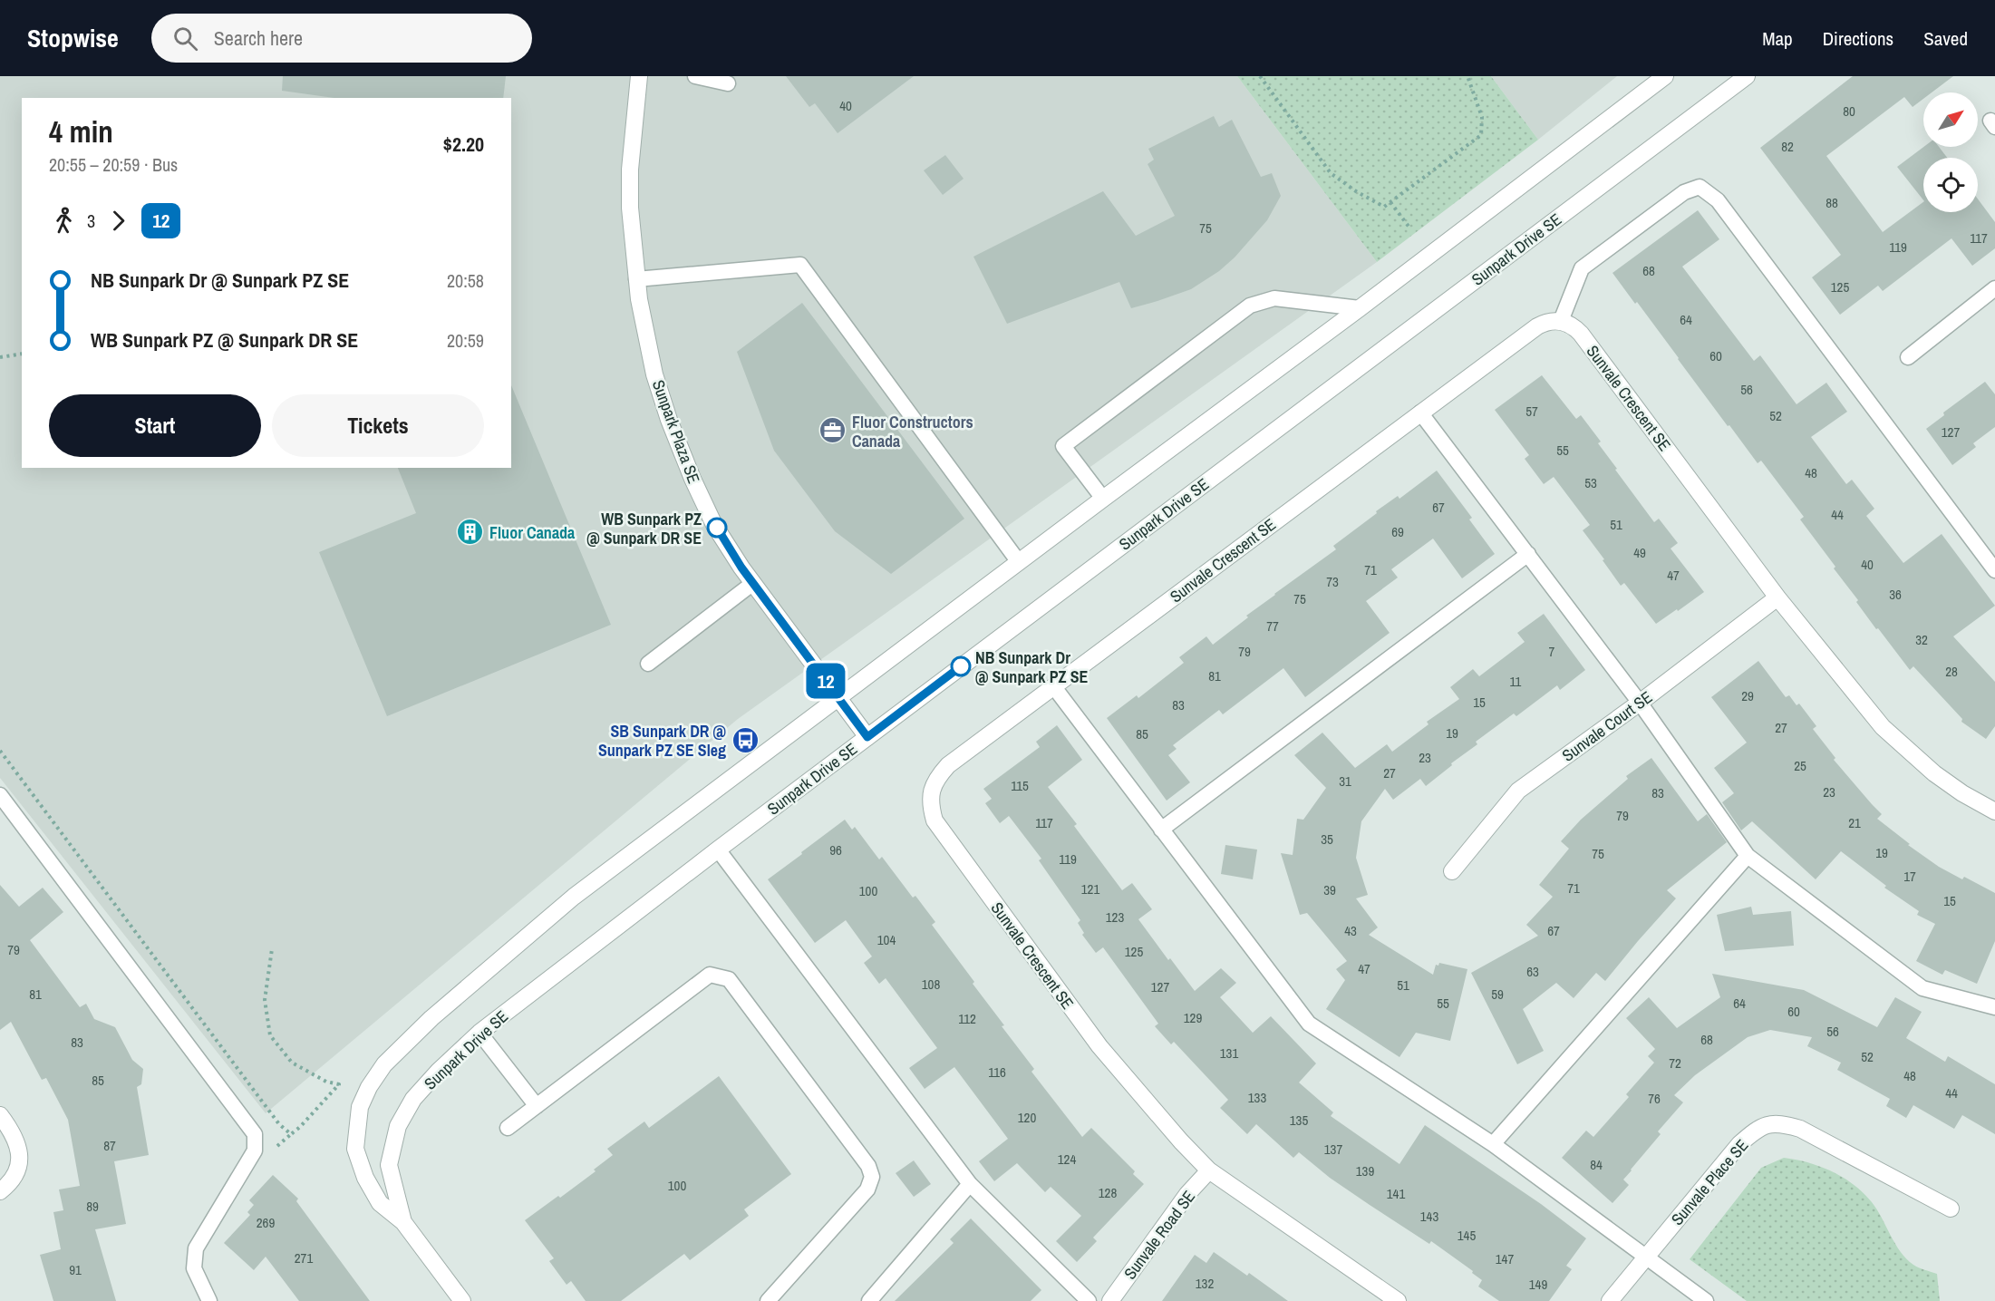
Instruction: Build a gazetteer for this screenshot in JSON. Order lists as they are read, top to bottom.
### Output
{
  "streets": {
    "street": [
      "Sunpark Drive SE",
      "Sunvale Crescent SE",
      "Sunpark Plaza SE",
      "Sunvale Court SE",
      "Sunvale Place SE",
      "Sunvale Road SE"
    ]
  },
  "crossings": [
    ["Sunpark Drive SE", "Sunpark Plaza SE"],
    ["Sunvale Crescent SE", "Sunvale Court SE"],
    ["Sunvale Crescent SE", "Sunvale Road SE"]
  ],
  "places": {
    "office": ["Fluor Constructors Canada"],
    "other": ["WB Sunpark PZ @ Sunpark DR SE", "NB Sunpark Dr @ Sunpark PZ SE"],
    "building": ["Fluor Canada"],
    "bus stop": ["SB Sunpark DR @ Sunpark PZ SE Sleg"]
  },
  "lines": ["bus line 12"],
  "house_numbers": [
    "40",
    "80",
    "82",
    "88",
    "75",
    "117",
    "119",
    "68",
    "125",
    "64",
    "60",
    "56",
    "57",
    "52",
    "127",
    "55",
    "48",
    "53",
    "67",
    "44",
    "51",
    "69",
    "49",
    "40",
    "71",
    "47",
    "73",
    "36",
    "75",
    "77",
    "32",
    "79",
    "7",
    "28",
    "81",
    "11",
    "29",
    "15",
    "83",
    "27",
    "19",
    "85",
    "23",
    "25",
    "27",
    "31",
    "115",
    "23",
    "83",
    "79",
    "117",
    "21",
    "35",
    "96",
    "19",
    "75",
    "119",
    "17",
    "71",
    "121",
    "39",
    "100",
    "15",
    "123",
    "43",
    "67",
    "104",
    "79",
    "125",
    "47",
    "63",
    "108",
    "51",
    "127",
    "81",
    "59",
    "55",
    "64",
    "60",
    "129",
    "112",
    "56",
    "68",
    "83",
    "131",
    "52",
    "72",
    "116",
    "48",
    "85",
    "44",
    "133",
    "76",
    "120",
    "135",
    "87",
    "137",
    "124",
    "84",
    "139",
    "100",
    "128",
    "141",
    "89",
    "143",
    "269",
    "145",
    "271",
    "147",
    "91",
    "132",
    "149"
  ],
  "north": "top right",
  "page": {
    "header": "Stopwise",
    "search": "Search here",
    "nav": ["Map", "Directions", "Saved"],
    "on_map": "12",
    "heading": ["4 min", "20:55 – 20:59 · Bus", "$2.20"],
    "legs": ["3", "12"],
    "list": [
      {
        "name": "NB Sunpark Dr @ Sunpark PZ SE",
        "value": "20:58"
      },
      {
        "name": "WB Sunpark PZ @ Sunpark DR SE",
        "value": "20:59"
      }
    ],
    "buttons": ["Start", "Tickets"]
  }
}
